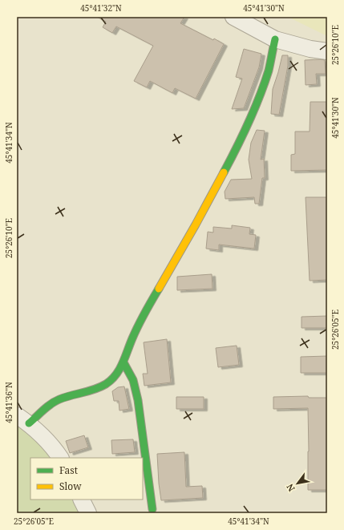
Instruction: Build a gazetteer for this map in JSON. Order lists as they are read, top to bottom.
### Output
{
  "legend": ["Fast", "Slow"],
  "north": "bottom left",
  "coordinates": [
    "45°41'32\"N",
    "45°41'30\"N",
    "25°26'10\"E",
    "45°41'34\"N",
    "25°26'05\"E",
    "45°41'36\"N"
  ]
}
